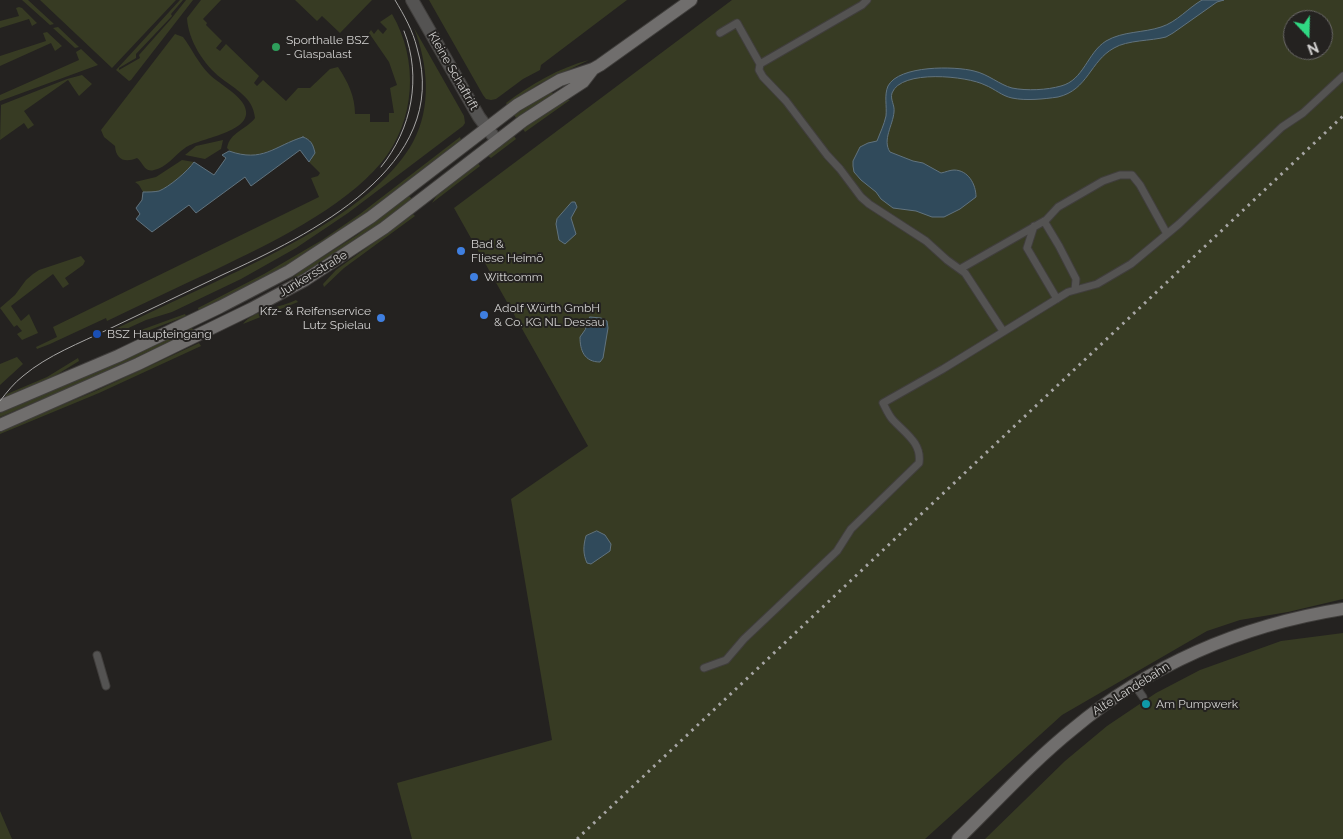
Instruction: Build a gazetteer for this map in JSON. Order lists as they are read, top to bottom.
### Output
{
  "streets": {
    "main road": ["Junkersstraße", "Alte Landebahn"],
    "street": ["Kleine Schaftrift"]
  },
  "crossings": [
    ["Kleine Schaftrift", "Junkersstraße"]
  ],
  "places": [
    "Sporthalle BSZ - Glaspalast",
    "Bad & Fliese Heimö",
    "Wittcomm",
    "Adolf Würth GmbH & Co. KG NL Dessau",
    "Kfz- & Reifenservice Lutz Spielau",
    "BSZ Haupteingang",
    "Am Pumpwerk"
  ],
  "north": "bottom"
}
